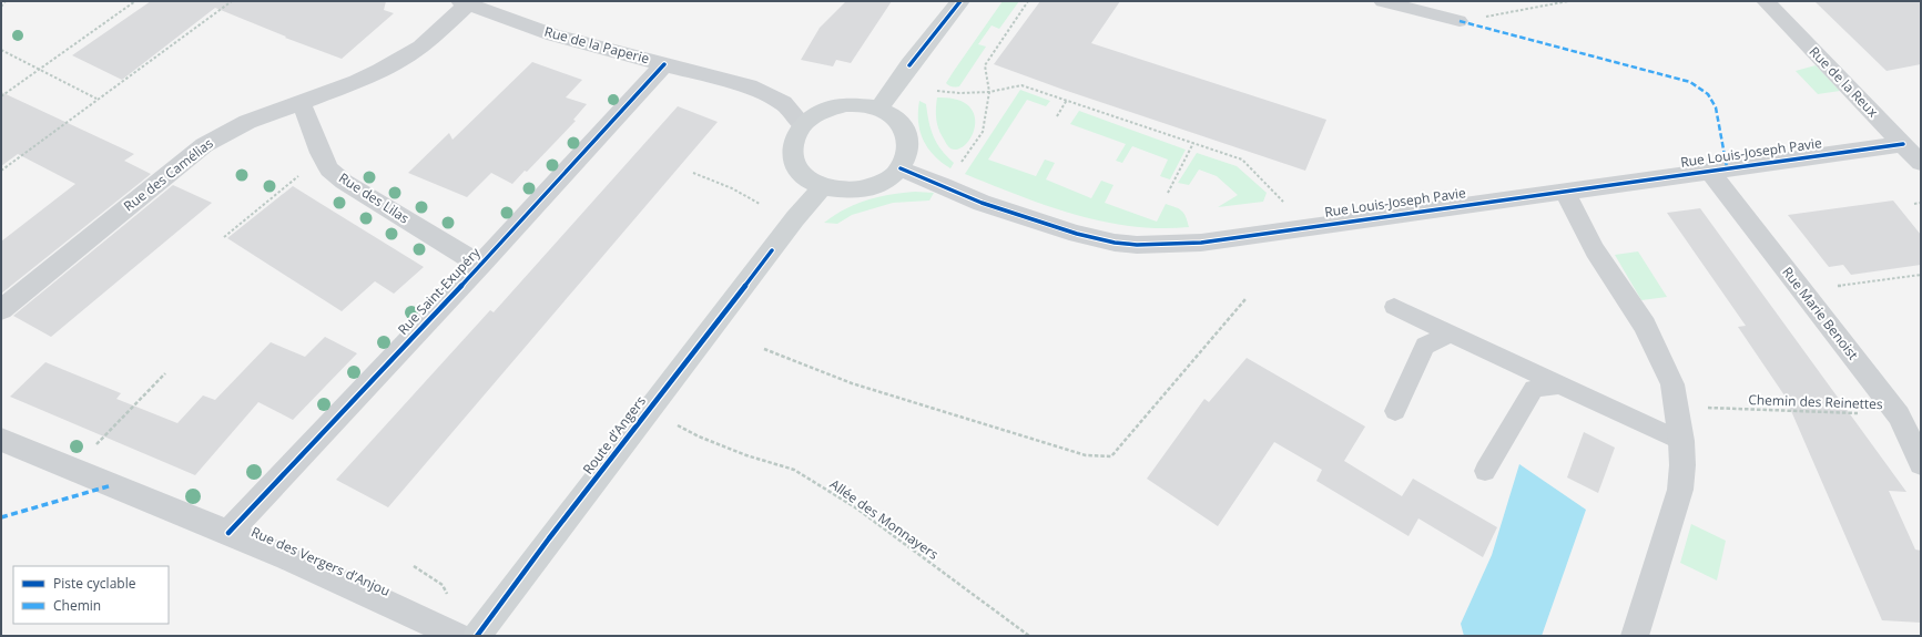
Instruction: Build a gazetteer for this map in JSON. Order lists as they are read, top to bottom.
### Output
{
  "streets": {
    "street": [
      "Rue de la Paperie",
      "Rue de la Reux",
      "Rue Louis-Joseph Pavie",
      "Rue des Camélias",
      "Rue des Lilas",
      "Rue Saint-Exupéry",
      "Rue Marie Benoist",
      "Route d’Angers",
      "Rue des Vergers d’Anjou"
    ],
    "path": ["Chemin des Reinettes", "Allée des Monnayers"]
  },
  "crossings": [
    ["Rue de la Paperie", "Rue Louis-Joseph Pavie"],
    ["Rue de la Paperie", "Rue des Camélias"],
    ["Rue de la Paperie", "Rue Saint-Exupéry"],
    ["Rue de la Paperie", "Route d’Angers"],
    ["Rue de la Reux", "Rue Louis-Joseph Pavie"],
    ["Rue Louis-Joseph Pavie", "Rue Marie Benoist"],
    ["Rue Louis-Joseph Pavie", "Route d’Angers"],
    ["Rue des Camélias", "Rue des Lilas"],
    ["Rue des Lilas", "Rue Saint-Exupéry"],
    ["Rue Saint-Exupéry", "Rue des Vergers d’Anjou"],
    ["Rue Marie Benoist", "Chemin des Reinettes"],
    ["Route d’Angers", "Allée des Monnayers"]
  ],
  "legend": ["Piste cyclable", "Chemin"]
}
